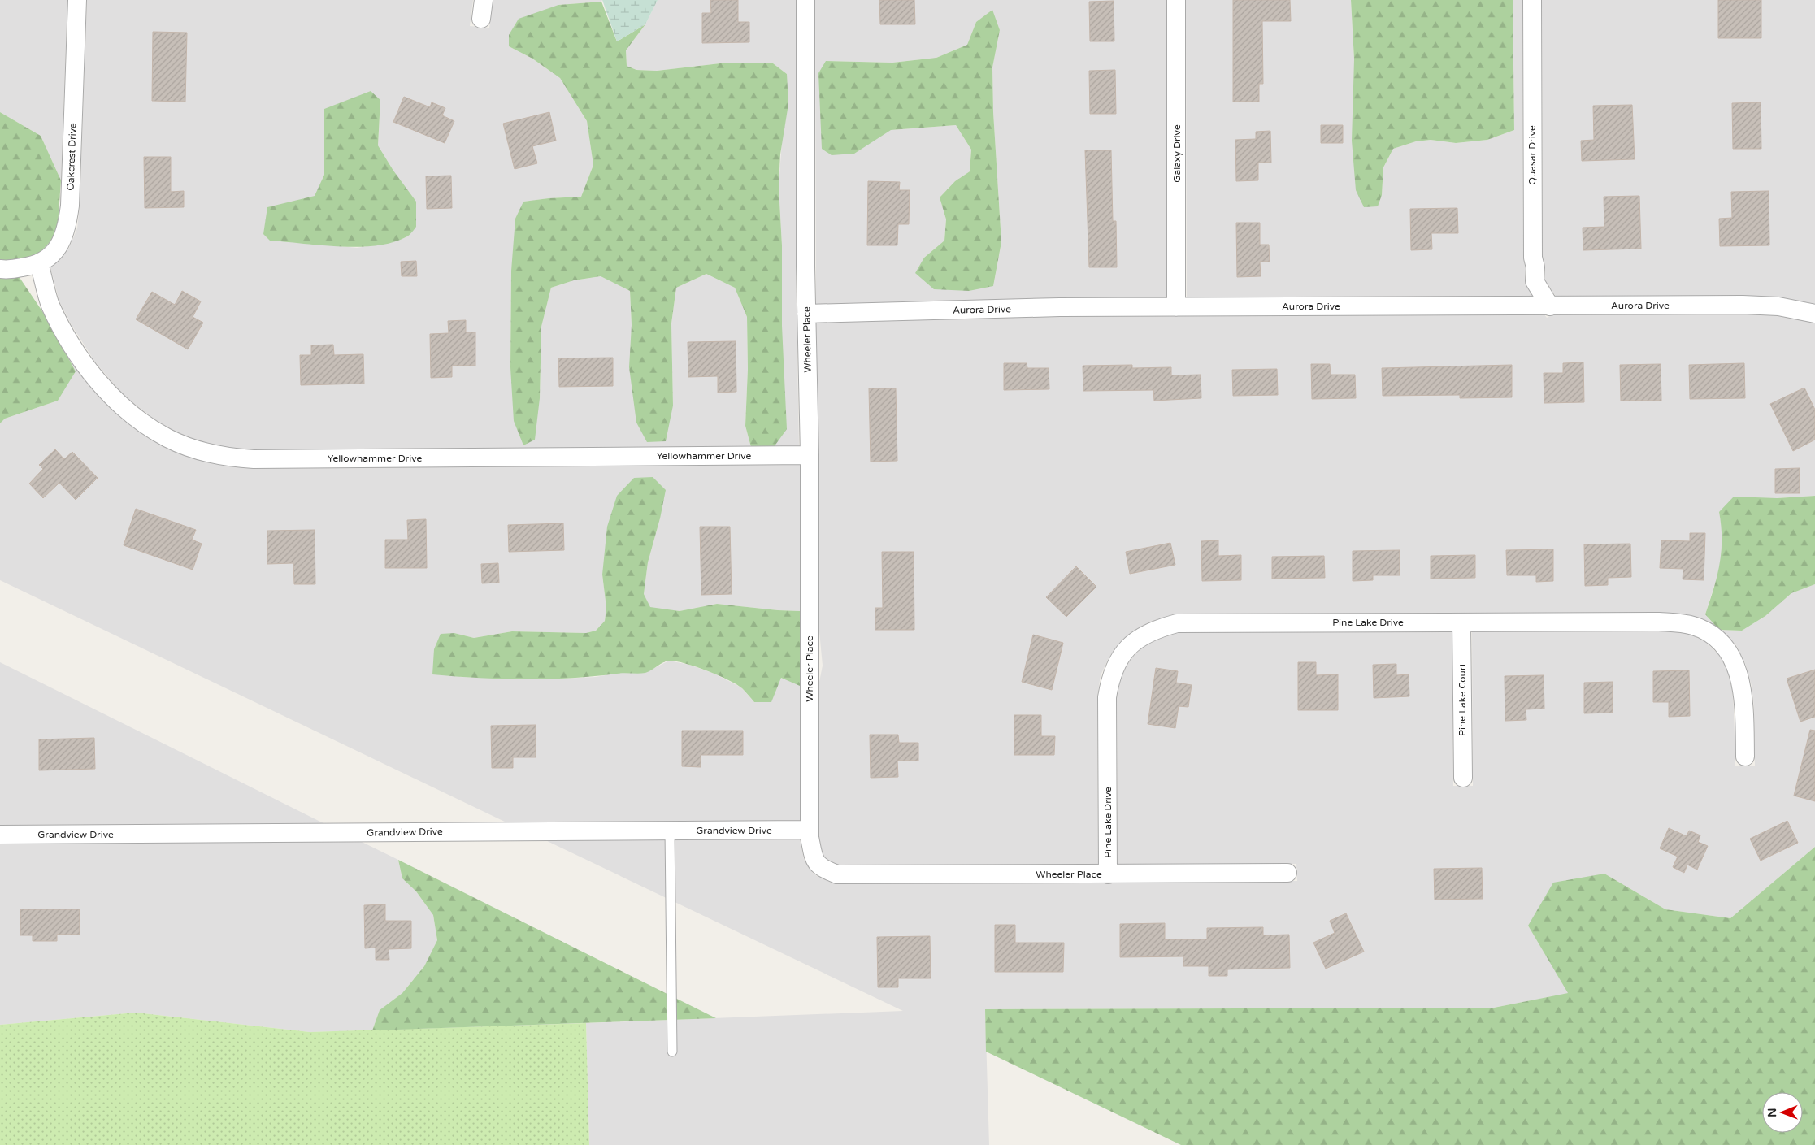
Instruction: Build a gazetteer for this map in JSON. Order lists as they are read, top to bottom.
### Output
{
  "streets": {
    "street": [
      "Galaxy Drive",
      "Quasar Drive",
      "Oakcrest Drive",
      "Aurora Drive",
      "Wheeler Place",
      "Yellowhammer Drive",
      "Pine Lake Drive",
      "Pine Lake Court",
      "Grandview Drive"
    ]
  },
  "crossings": [
    ["Galaxy Drive", "Aurora Drive"],
    ["Quasar Drive", "Aurora Drive"],
    ["Oakcrest Drive", "Yellowhammer Drive"],
    ["Aurora Drive", "Wheeler Place"],
    ["Wheeler Place", "Yellowhammer Drive"],
    ["Wheeler Place", "Pine Lake Drive"],
    ["Wheeler Place", "Grandview Drive"],
    ["Pine Lake Drive", "Pine Lake Court"]
  ],
  "north": "left"
}
